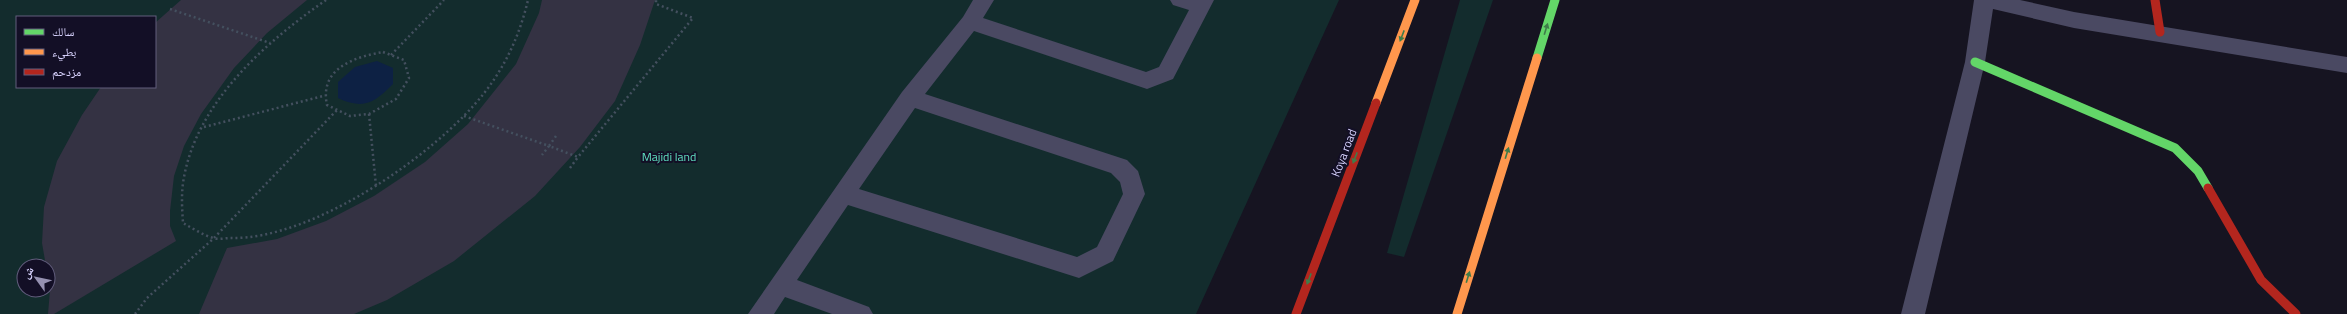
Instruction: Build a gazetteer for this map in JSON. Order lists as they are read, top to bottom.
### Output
{
  "streets": {
    "main road": ["Koya road"]
  },
  "one_way": ["Koya road"],
  "parks": ["Majidi land"],
  "legend": ["سالك", "بطيء", "مزدحم"],
  "north": "top left"
}
